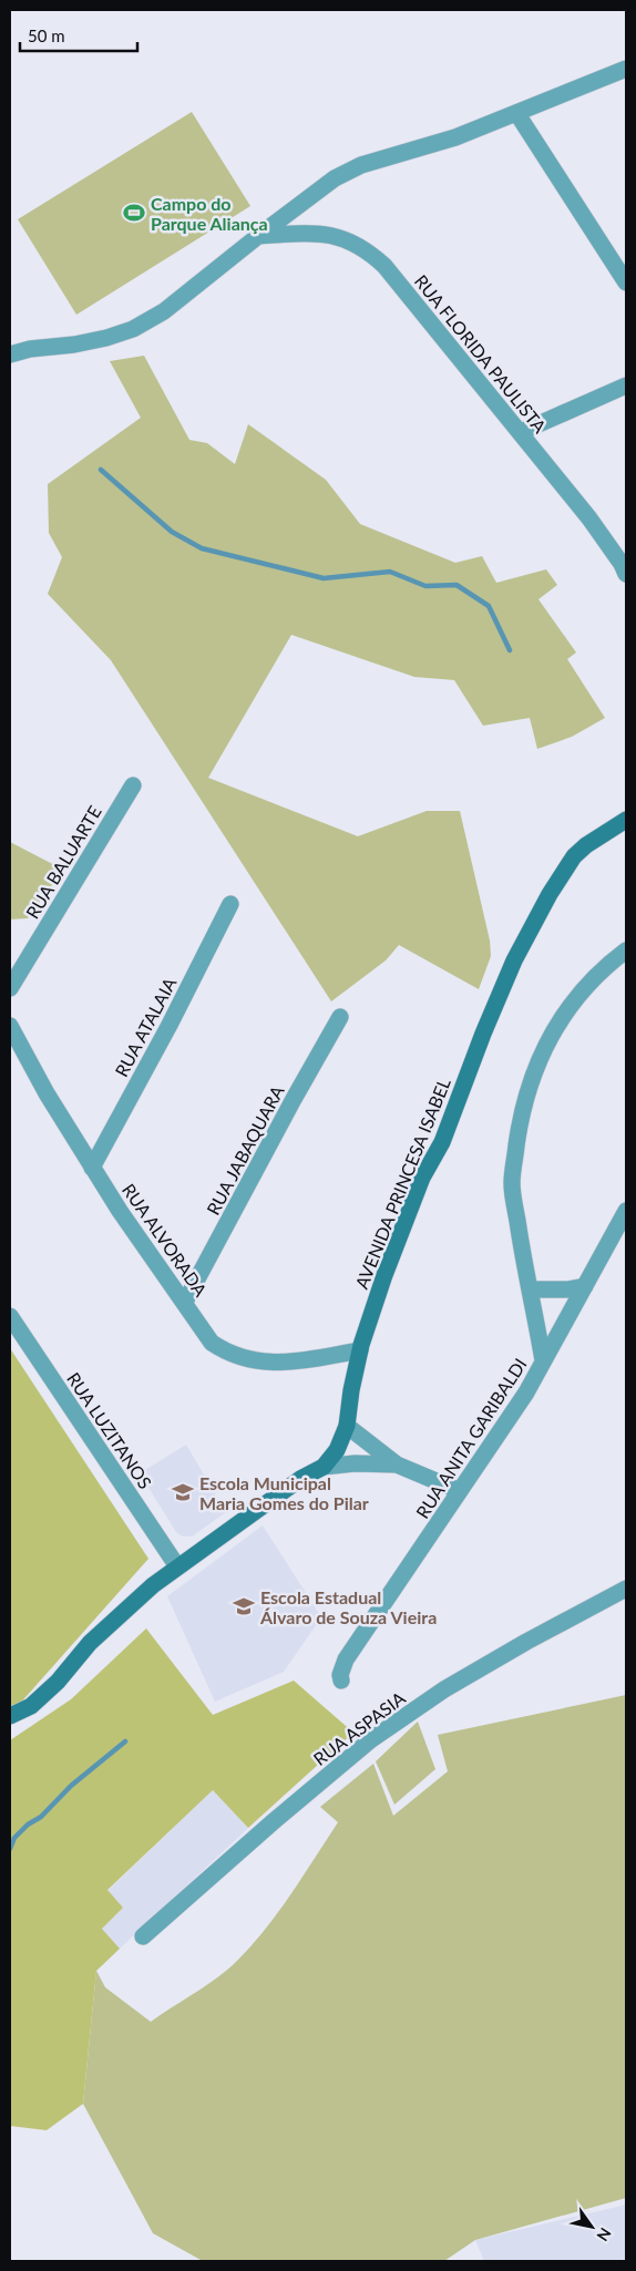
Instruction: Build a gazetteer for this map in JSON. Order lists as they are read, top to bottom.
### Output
{
  "streets": {
    "main road": ["AVENIDA PRINCESA ISABEL"],
    "street": [
      "RUA FLORIDA PAULISTA",
      "RUA BALUARTE",
      "RUA ATALAIA",
      "RUA JABAQUARA",
      "RUA ALVORADA",
      "RUA LUZITANOS",
      "RUA ANITA GARIBALDI",
      "RUA ASPASIA"
    ]
  },
  "crossings": [
    ["RUA ATALAIA", "RUA ALVORADA"],
    ["RUA JABAQUARA", "RUA ALVORADA"],
    ["AVENIDA PRINCESA ISABEL", "RUA ALVORADA"],
    ["AVENIDA PRINCESA ISABEL", "RUA LUZITANOS"]
  ],
  "places": {
    "sports": ["Campo do Parque Aliança"],
    "school or university": ["Escola Municipal Maria Gomes do Pilar", "Escola Estadual Álvaro de Souza Vieira"]
  },
  "scale_bar": "50 m",
  "north": "bottom right"
}
